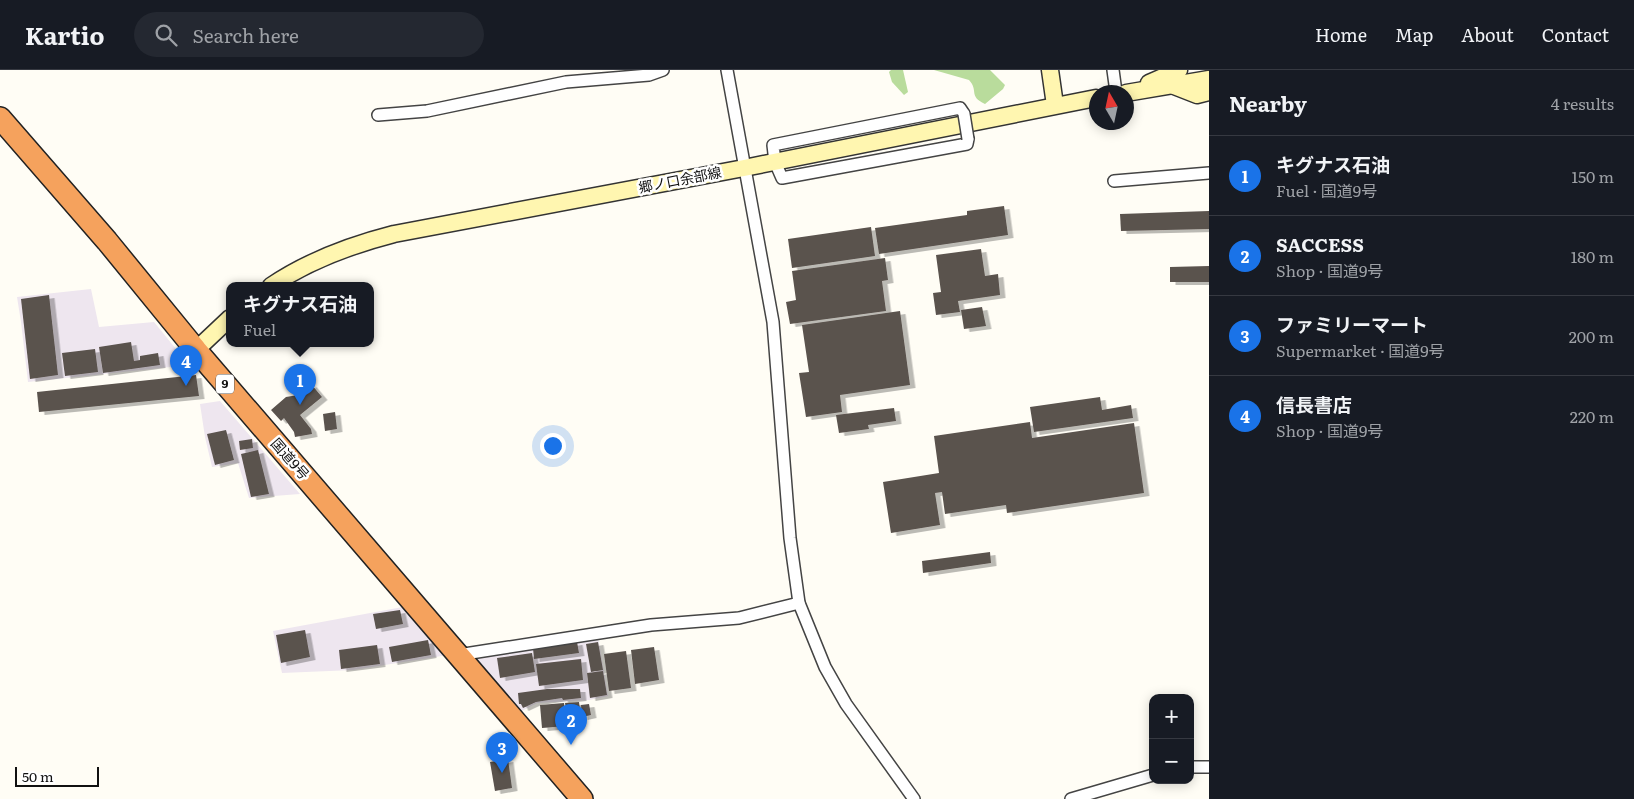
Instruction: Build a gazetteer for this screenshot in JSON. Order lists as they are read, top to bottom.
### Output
{
  "streets": {
    "highway": ["9", "国道9号"],
    "main road": ["郷ノ口余部線"]
  },
  "scale_bar": "50 m",
  "north": "top",
  "page": {
    "header": "Kartio",
    "search": "Search here",
    "nav": [
      "Home",
      "Map",
      "About",
      "Contact"
    ],
    "heading": ["Nearby", "4 results"],
    "list": [
      {
        "mark": "1",
        "name": "キグナス石油",
        "note": "Fuel · 国道9号",
        "value": "150 m"
      },
      {
        "mark": "2",
        "name": "SACCESS",
        "note": "Shop · 国道9号",
        "value": "180 m"
      },
      {
        "mark": "3",
        "name": "ファミリーマート",
        "note": "Supermarket · 国道9号",
        "value": "200 m"
      },
      {
        "mark": "4",
        "name": "信長書店",
        "note": "Shop · 国道9号",
        "value": "220 m"
      }
    ],
    "popup": ["キグナス石油", "Fuel"],
    "pins": [
      "4",
      "1",
      "2",
      "3"
    ],
    "map_buttons": ["+", "−"],
    "scale": "50 m"
  }
}
